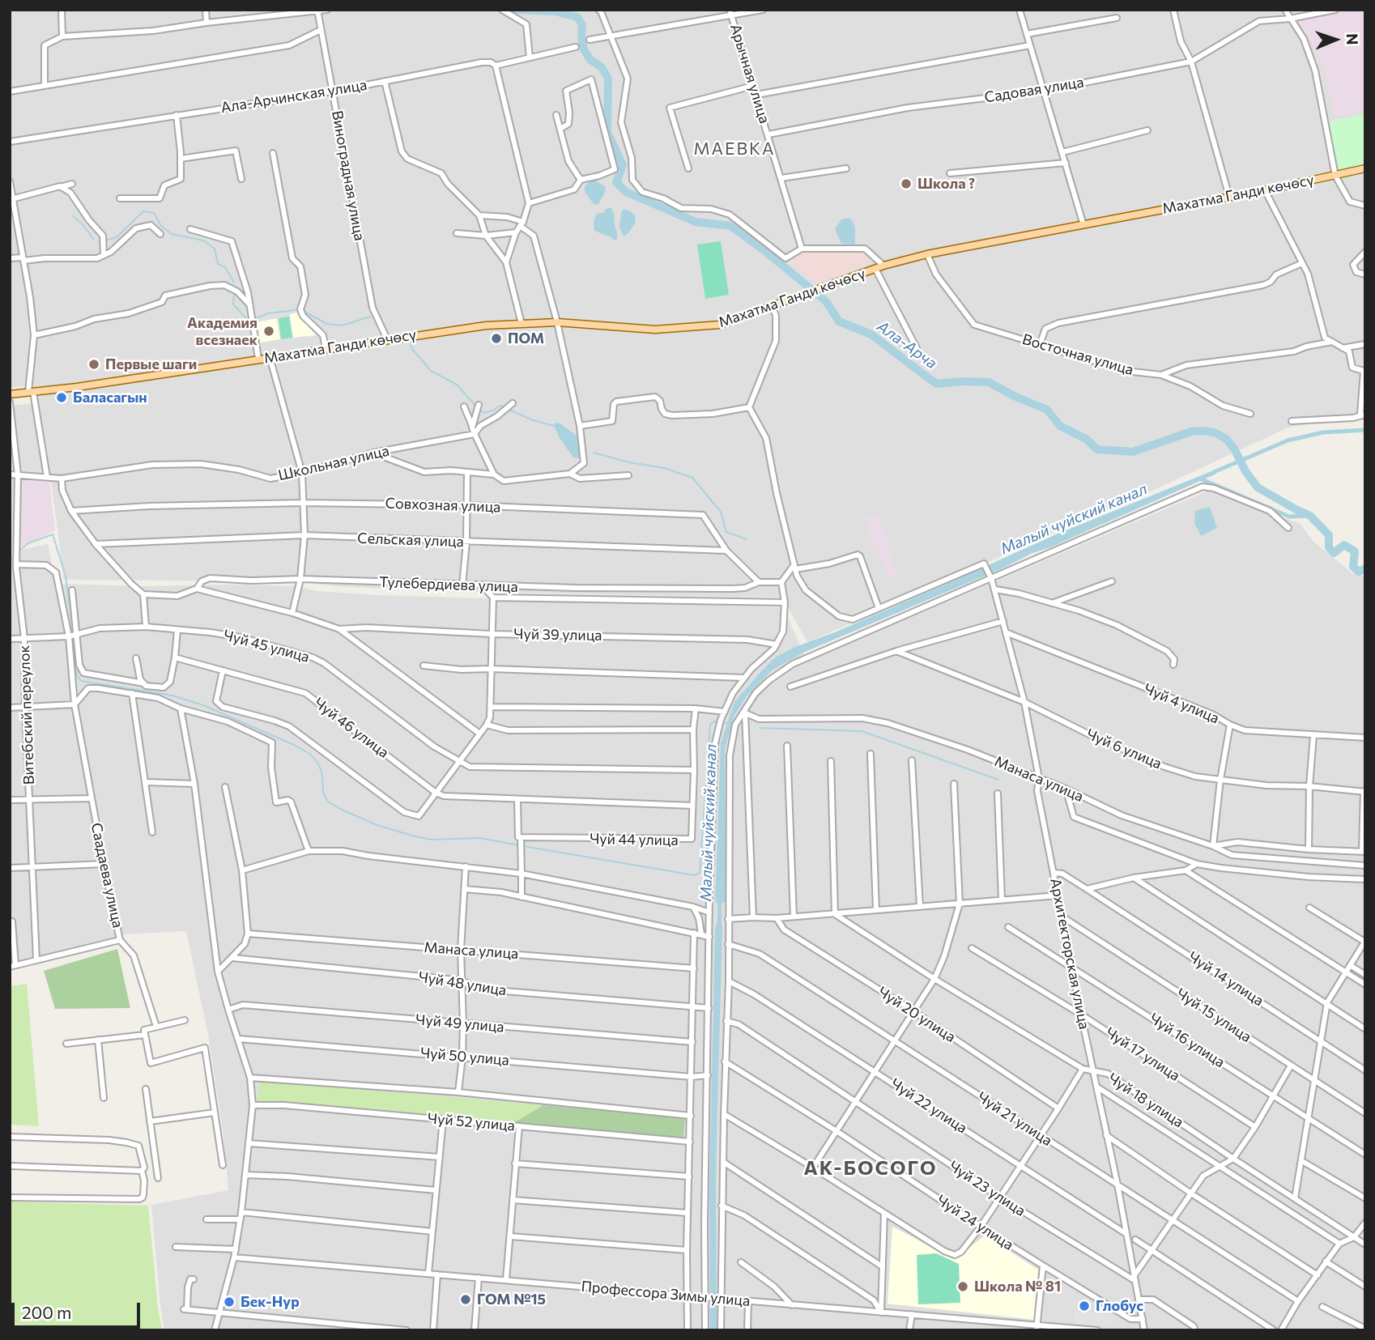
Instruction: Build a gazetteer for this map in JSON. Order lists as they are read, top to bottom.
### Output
{
  "streets": {
    "main road": ["Махатма Ганди көчөсү"],
    "street": [
      "Арычная улица",
      "Садовая улица",
      "Ала-Арчинская улица",
      "Виноградная улица",
      "Восточная улица",
      "Школьная улица",
      "Совхозная улица",
      "Сельская улица",
      "Тулебердиева улица",
      "Чуй 39 улица",
      "Чуй 45 улица",
      "Чуй 4 улица",
      "Витебский переулок",
      "Чуй 46 улица",
      "Чуй 6 улица",
      "Манаса улица",
      "Чуй 44 улица",
      "Саадаева улица",
      "Архитекторская улица",
      "Чуй 14 улица",
      "Чуй 48 улица",
      "Чуй 20 улица",
      "Чуй 15 улица",
      "Чуй 49 улица",
      "Чуй 16 улица",
      "Чуй 17 улица",
      "Чуй 50 улица",
      "Чуй 18 улица",
      "Чуй 22 улица",
      "Чуй 21 улица",
      "Чуй 52 улица",
      "Чуй 23 улица",
      "Чуй 24 улица",
      "Профессора Зимы улица"
    ]
  },
  "crossings": [
    ["Арычная улица", "Садовая улица"],
    ["Ала-Арчинская улица", "Виноградная улица"],
    ["Виноградная улица", "Махатма Ганди көчөсү"],
    ["Махатма Ганди көчөсү", "Восточная улица"],
    ["Школьная улица", "Витебский переулок"],
    ["Совхозная улица", "Сельская улица"],
    ["Совхозная улица", "Тулебердиева улица"],
    ["Чуй 45 улица", "Витебский переулок"],
    ["Чуй 45 улица", "Чуй 44 улица"],
    ["Чуй 45 улица", "Саадаева улица"],
    ["Чуй 4 улица", "Архитекторская улица"],
    ["Витебский переулок", "Саадаева улица"],
    ["Чуй 46 улица", "Чуй 44 улица"],
    ["Чуй 6 улица", "Архитекторская улица"],
    ["Манаса улица", "Архитекторская улица"],
    ["Архитекторская улица", "Чуй 14 улица"],
    ["Архитекторская улица", "Чуй 15 улица"],
    ["Архитекторская улица", "Чуй 16 улица"],
    ["Архитекторская улица", "Чуй 17 улица"],
    ["Архитекторская улица", "Чуй 18 улица"],
    ["Архитекторская улица", "Чуй 22 улица"],
    ["Архитекторская улица", "Чуй 21 улица"],
    ["Архитекторская улица", "Чуй 23 улица"],
    ["Архитекторская улица", "Чуй 24 улица"]
  ],
  "districts": ["МАЕВКА", "АК-БОСОГО"],
  "water": ["Ала-Арча", "Малый чуйский канал"],
  "places": [
    "Школа ?",
    "Академия всезнаек",
    "ПОМ",
    "Первые шаги",
    "Баласагын",
    "Школа № 81",
    "ГОМ №15",
    "Бек-Нур",
    "Глобус"
  ],
  "scale_bar": "200 m",
  "north": "right"
}
